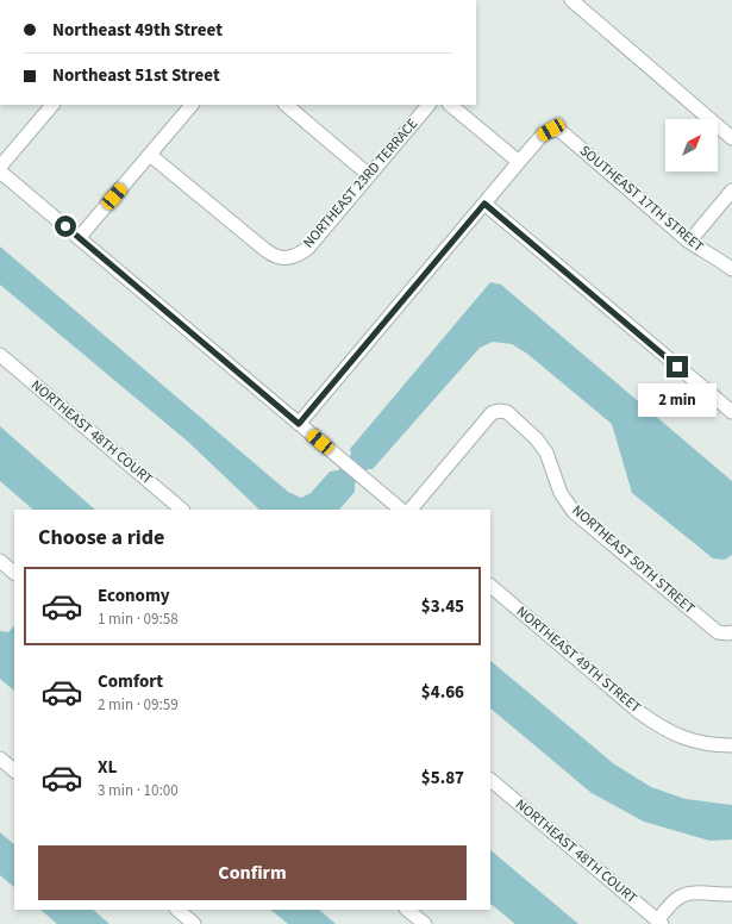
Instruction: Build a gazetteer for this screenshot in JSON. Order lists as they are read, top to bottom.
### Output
{
  "streets": {
    "street": [
      "NORTHEAST 23RD TERRACE",
      "SOUTHEAST 17TH STREET",
      "NORTHEAST 48TH COURT",
      "NORTHEAST 50TH STREET",
      "NORTHEAST 49TH STREET"
    ]
  },
  "north": "top right",
  "page": {
    "banner": ["Northeast 49th Street", "Northeast 51st Street"],
    "bubble": "2 min",
    "heading": "Choose a ride",
    "list": [
      {
        "name": "Economy",
        "note": "1 min · 09:58",
        "value": "$3.45"
      },
      {
        "name": "Comfort",
        "note": "2 min · 09:59",
        "value": "$4.66"
      },
      {
        "name": "XL",
        "note": "3 min · 10:00",
        "value": "$5.87"
      }
    ],
    "buttons": "Confirm"
  }
}
